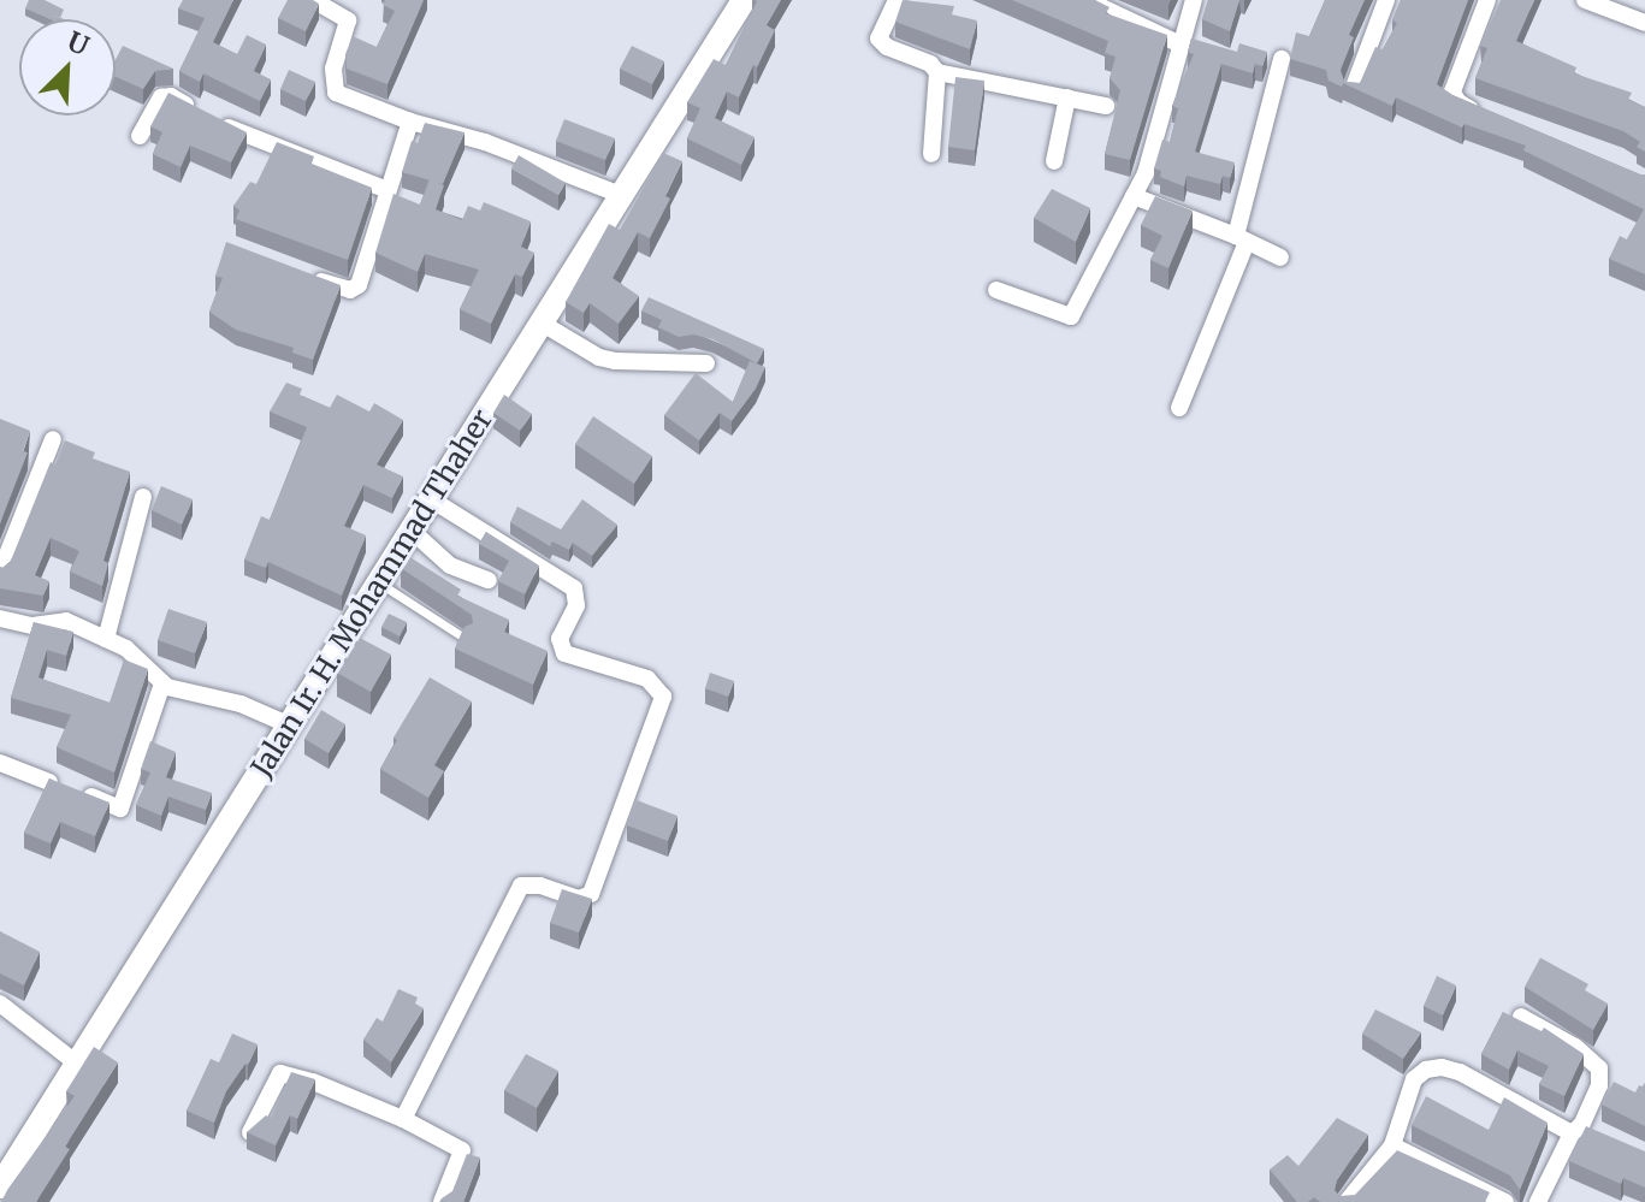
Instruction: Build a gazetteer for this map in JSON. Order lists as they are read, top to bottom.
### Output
{
  "streets": {
    "main road": ["Jalan Ir. H. Mohammad Thaher"]
  },
  "north": "top right"
}
